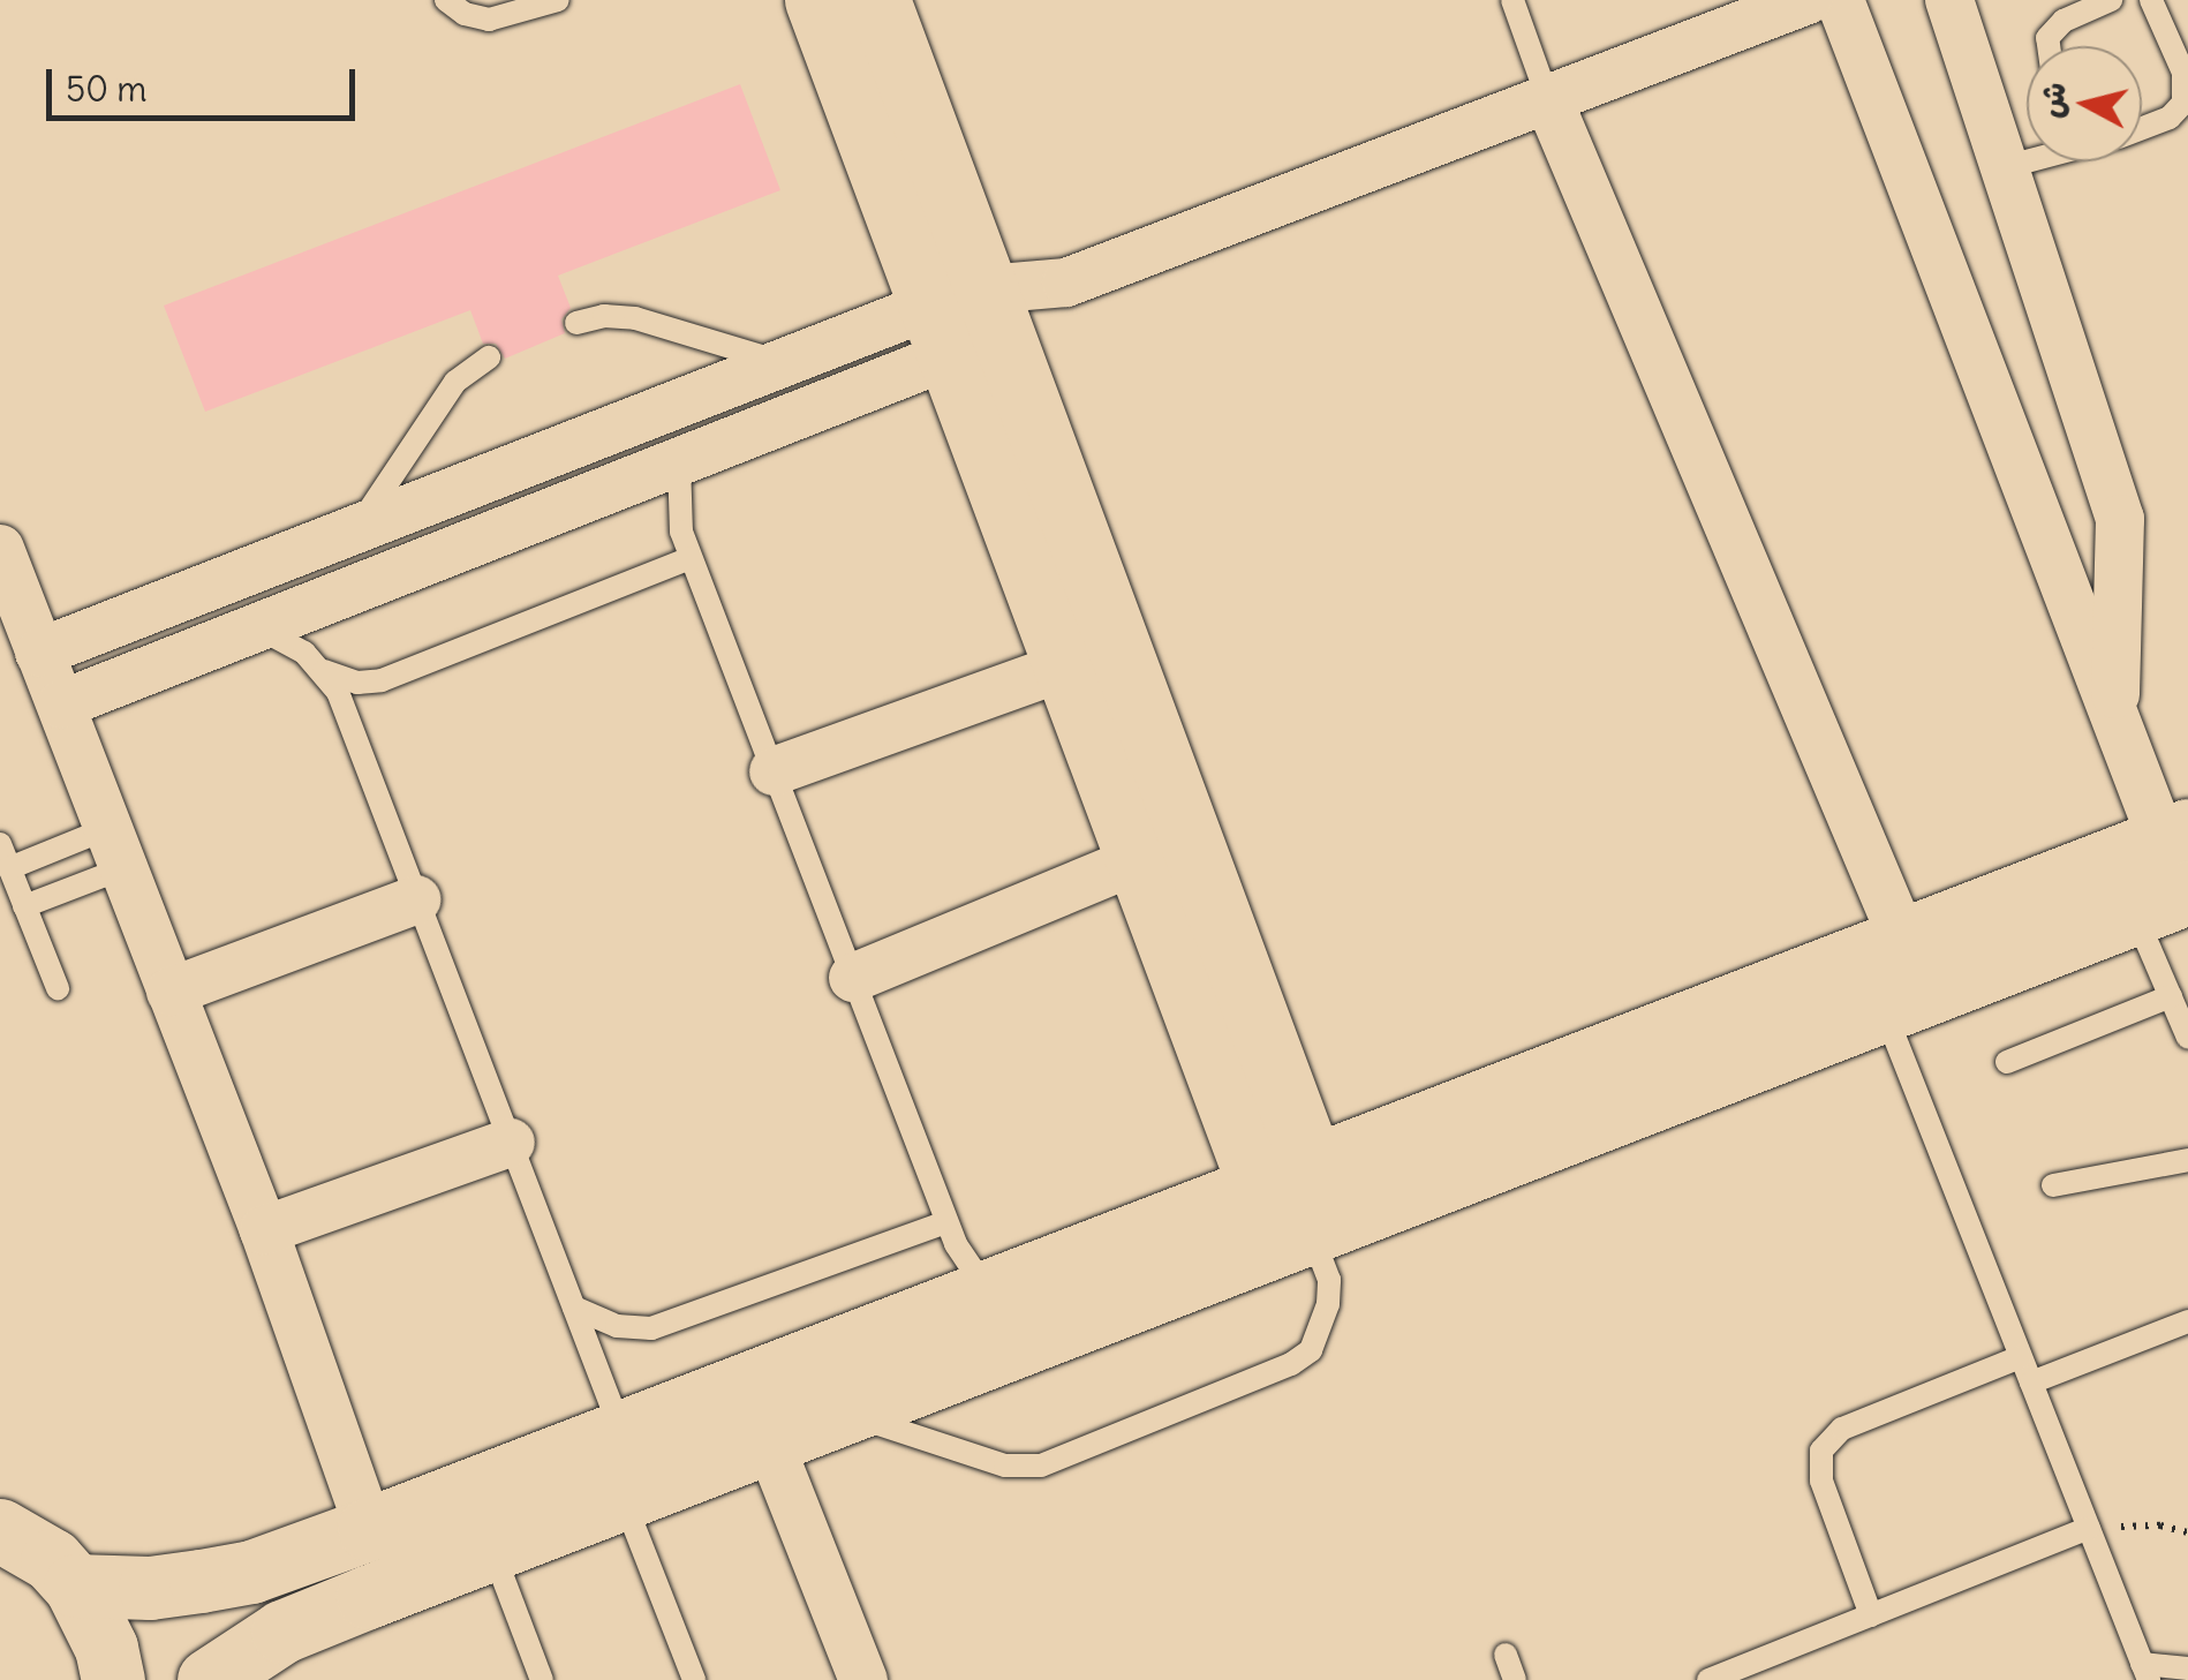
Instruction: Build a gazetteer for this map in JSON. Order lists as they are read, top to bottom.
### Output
{
  "scale_bar": "50 m",
  "north": "left"
}
